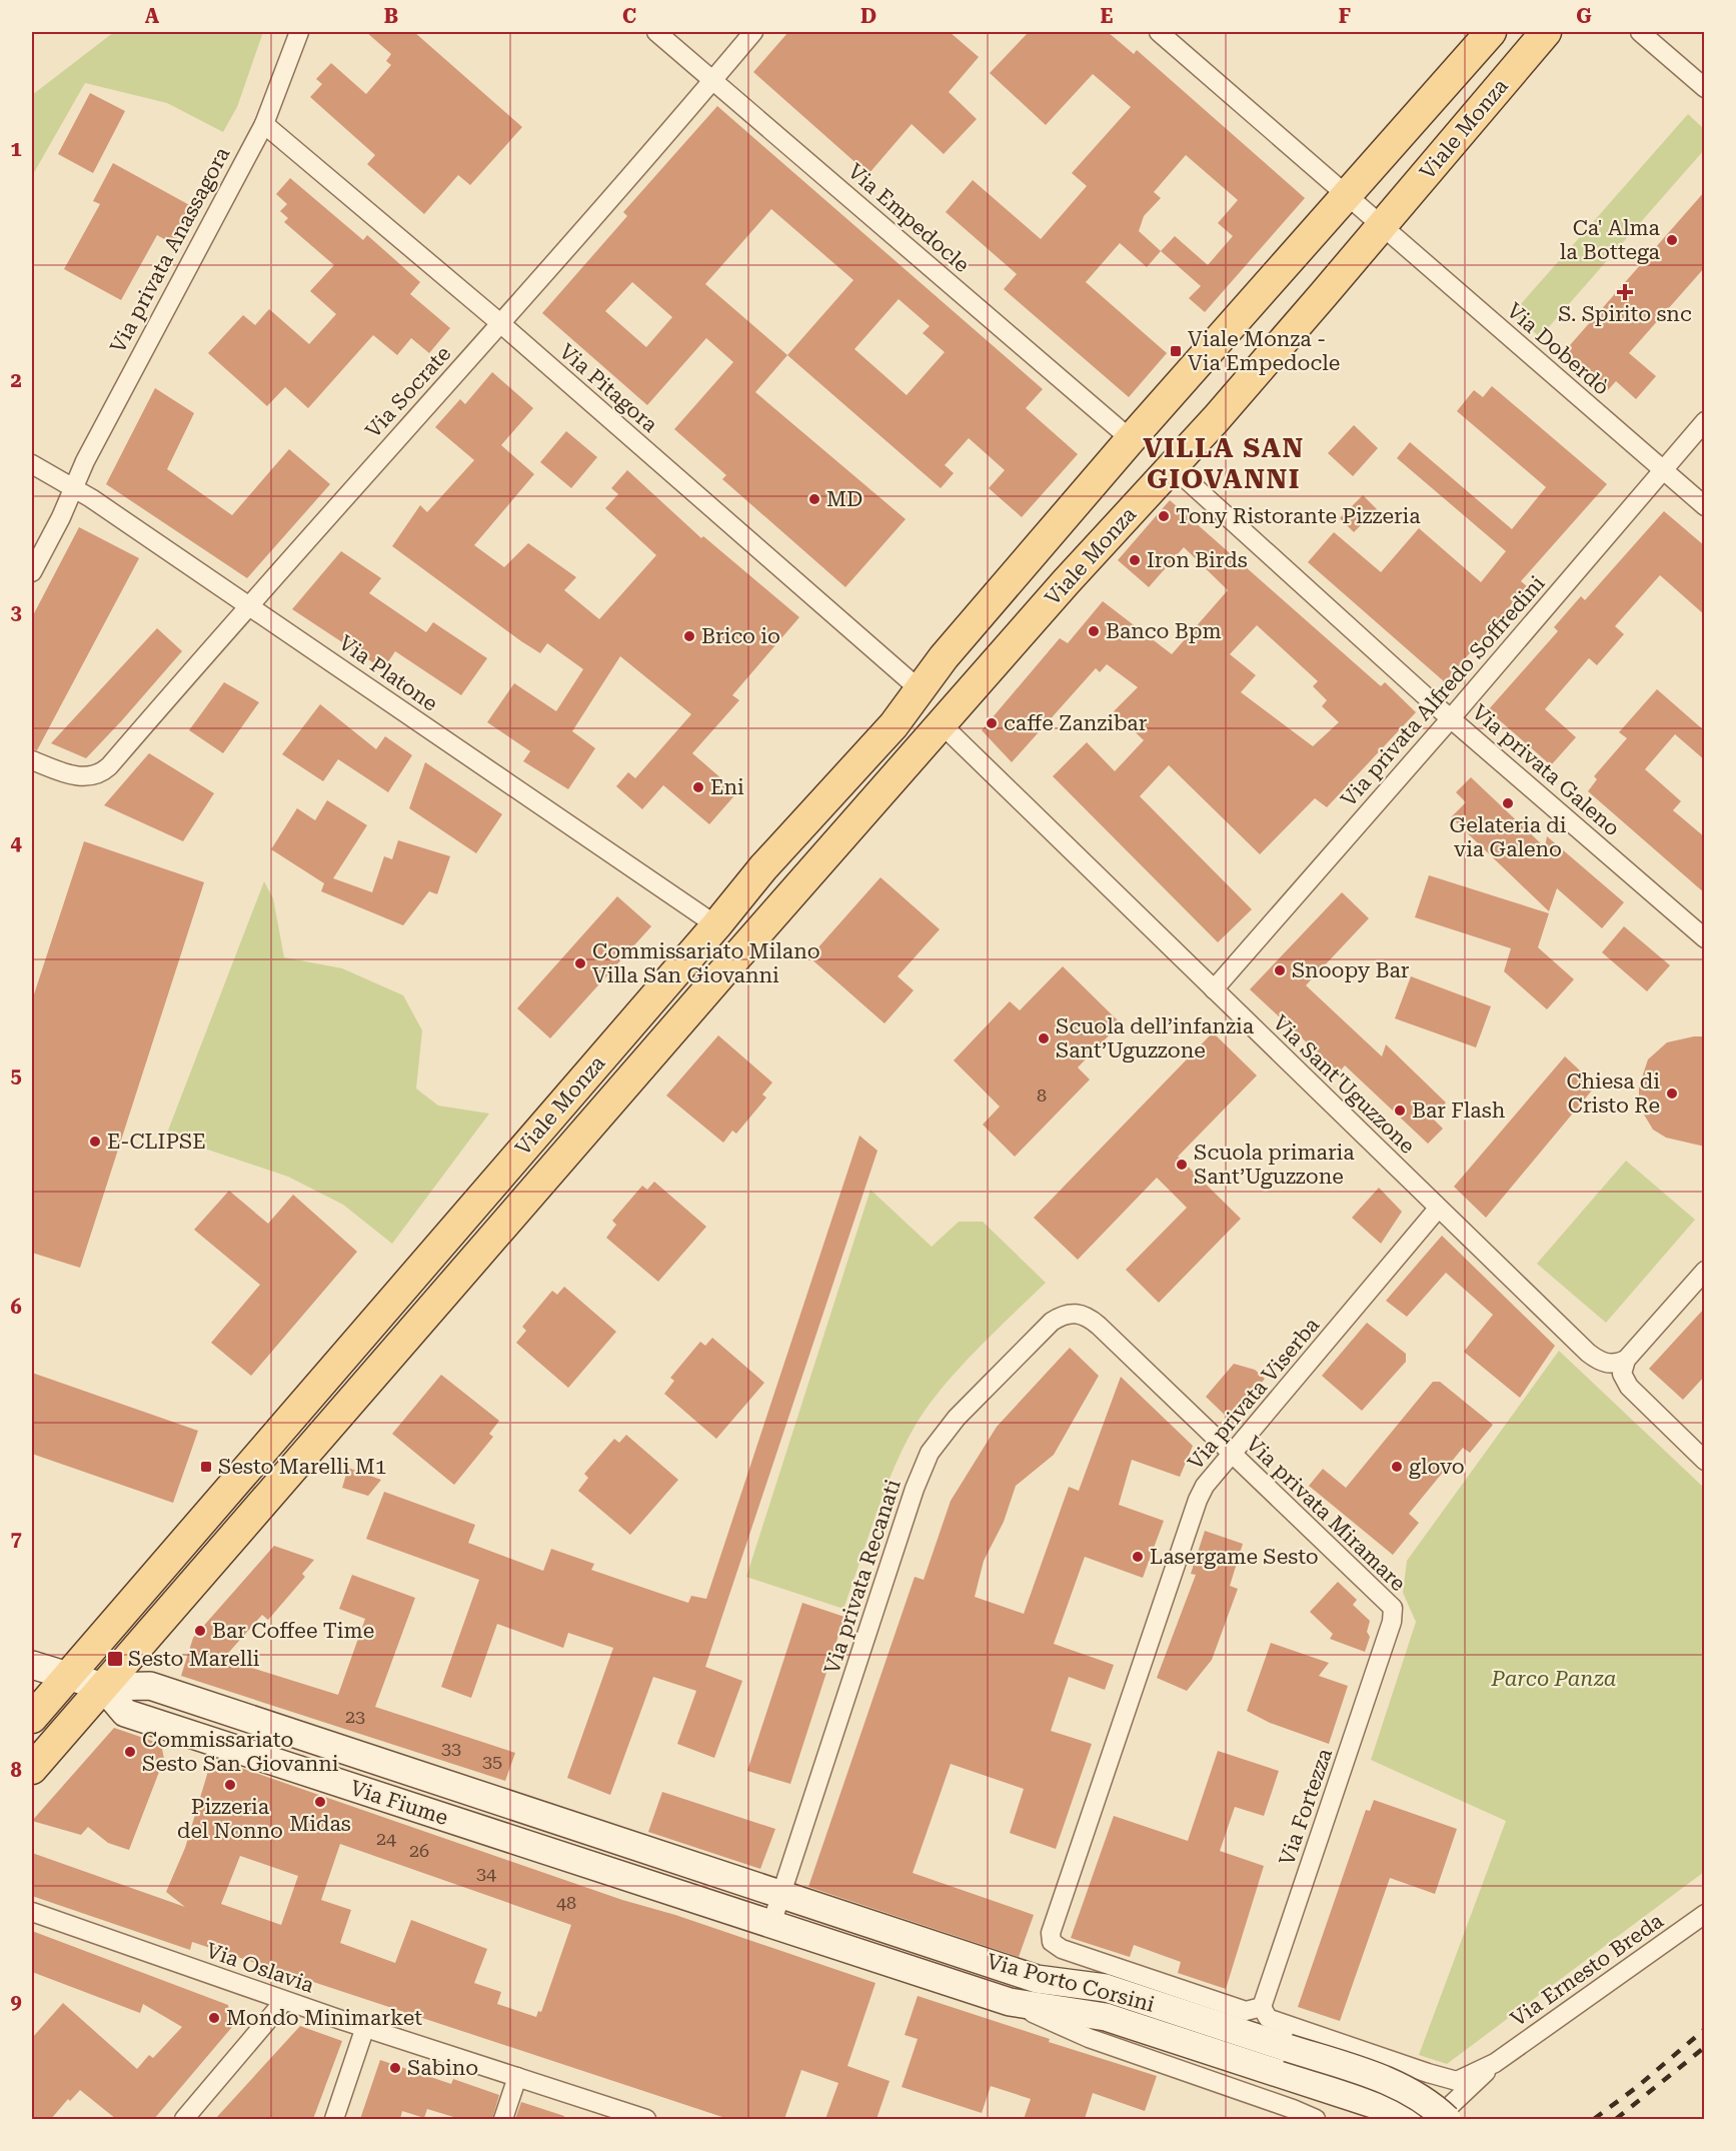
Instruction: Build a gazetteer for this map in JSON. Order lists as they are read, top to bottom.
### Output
{
  "streets": {
    "main road": ["Viale Monza"],
    "street": [
      "Via Empedocle",
      "Via privata Anassagora",
      "Via Doberdò",
      "Via Pitagora",
      "Via Socrate",
      "Via Platone",
      "Via privata Alfredo Soffredini",
      "Via privata Galeno",
      "Via Sant'Uguzzone",
      "Via privata Viserba",
      "Via privata Miramare",
      "Via privata Recanati",
      "Via Fiume",
      "Via Fortezza",
      "Via Oslavia",
      "Via Ernesto Breda",
      "Via Porto Corsini"
    ]
  },
  "crossings": [
    ["Viale Monza", "Via Empedocle"],
    ["Viale Monza", "Via Doberdò"],
    ["Viale Monza", "Via Pitagora"],
    ["Viale Monza", "Via Platone"],
    ["Viale Monza", "Via privata Galeno"],
    ["Viale Monza", "Via Sant'Uguzzone"],
    ["Viale Monza", "Via Fiume"],
    ["Via Empedocle", "Via Socrate"],
    ["Via privata Anassagora", "Via Pitagora"],
    ["Via privata Anassagora", "Via Platone"],
    ["Via Doberdò", "Via privata Alfredo Soffredini"],
    ["Via Pitagora", "Via Socrate"],
    ["Via Socrate", "Via Platone"],
    ["Via privata Alfredo Soffredini", "Via privata Galeno"],
    ["Via privata Alfredo Soffredini", "Via Sant'Uguzzone"],
    ["Via Sant'Uguzzone", "Via privata Viserba"],
    ["Via privata Viserba", "Via privata Miramare"],
    ["Via privata Viserba", "Via Porto Corsini"],
    ["Via privata Miramare", "Via privata Recanati"],
    ["Via privata Miramare", "Via Fortezza"],
    ["Via privata Recanati", "Via Porto Corsini"],
    ["Via Fiume", "Via Porto Corsini"],
    ["Via Fortezza", "Via Porto Corsini"],
    ["Via Ernesto Breda", "Via Porto Corsini"]
  ],
  "districts": ["VILLA SAN GIOVANNI"],
  "parks": ["Parco Panza"],
  "places": {
    "other": [
      "Ca' Alma la Bottega",
      "MD",
      "Tony Ristorante Pizzeria",
      "Iron Birds",
      "Banco Bpm",
      "Brico io",
      "caffe Zanzibar",
      "Eni",
      "Gelateria di via Galeno",
      "Commissariato Milano Villa San Giovanni",
      "Snoopy Bar",
      "Scuola dell’infanzia Sant’Uguzzone",
      "Chiesa di Cristo Re",
      "Bar Flash",
      "E-CLIPSE",
      "Scuola primaria Sant’Uguzzone",
      "glovo",
      "Lasergame Sesto",
      "Bar Coffee Time",
      "Commissariato Sesto San Giovanni",
      "Pizzeria del Nonno",
      "Midas",
      "Mondo Minimarket",
      "Sabino"
    ],
    "health": ["S. Spirito snc"],
    "transit": ["Viale Monza - Via Empedocle", "Sesto Marelli M1", "Sesto Marelli"]
  },
  "house_numbers": [
    "8",
    "23",
    "33",
    "35",
    "24",
    "26",
    "34",
    "48"
  ],
  "grid": {
    "columns": [
      "A",
      "B",
      "C",
      "D",
      "E",
      "F",
      "G"
    ],
    "rows": [
      "1",
      "2",
      "3",
      "4",
      "5",
      "6",
      "7",
      "8",
      "9"
    ]
  }
}
